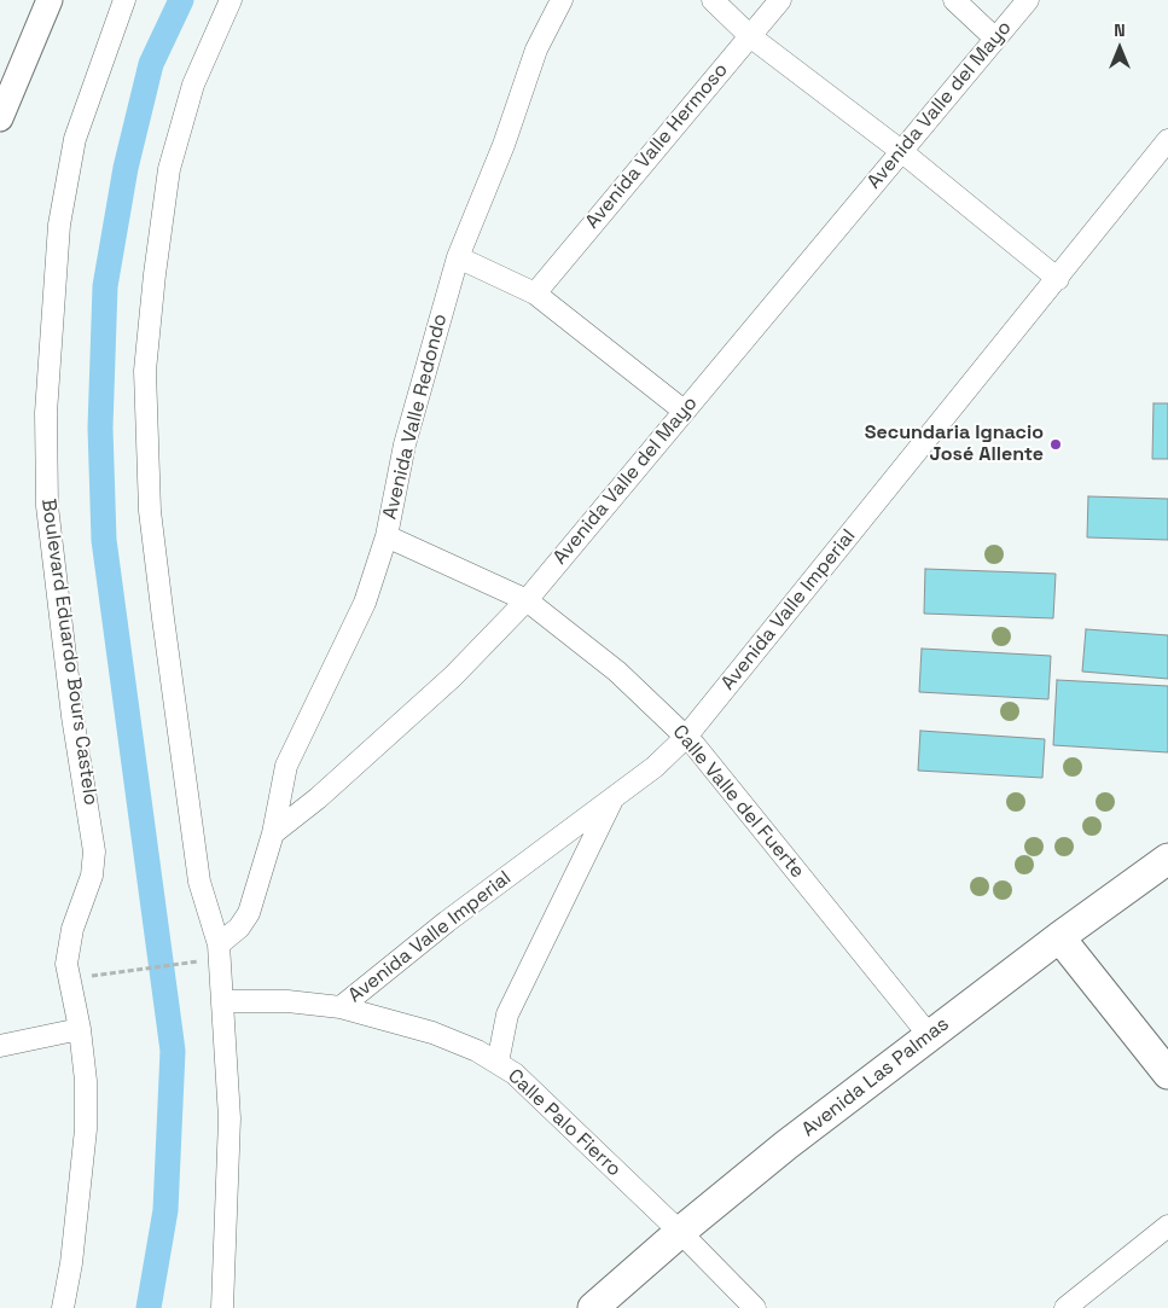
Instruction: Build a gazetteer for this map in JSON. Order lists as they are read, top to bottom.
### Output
{
  "streets": {
    "main road": ["Avenida Las Palmas"],
    "street": [
      "Avenida Valle del Mayo",
      "Avenida Valle Hermoso",
      "Avenida Valle Redondo",
      "Avenida Valle Imperial",
      "Boulevard Eduardo Bours Castelo",
      "Calle Valle del Fuerte",
      "Calle Palo Fierro"
    ]
  },
  "crossings": [
    ["Avenida Valle del Mayo", "Avenida Valle Redondo"],
    ["Avenida Valle del Mayo", "Calle Valle del Fuerte"],
    ["Avenida Valle Redondo", "Calle Valle del Fuerte"],
    ["Avenida Valle Imperial", "Calle Valle del Fuerte"],
    ["Avenida Valle Imperial", "Calle Palo Fierro"],
    ["Calle Valle del Fuerte", "Avenida Las Palmas"],
    ["Avenida Las Palmas", "Calle Palo Fierro"]
  ],
  "places": ["Secundaria Ignacio José Allente"],
  "north": "top"
}
